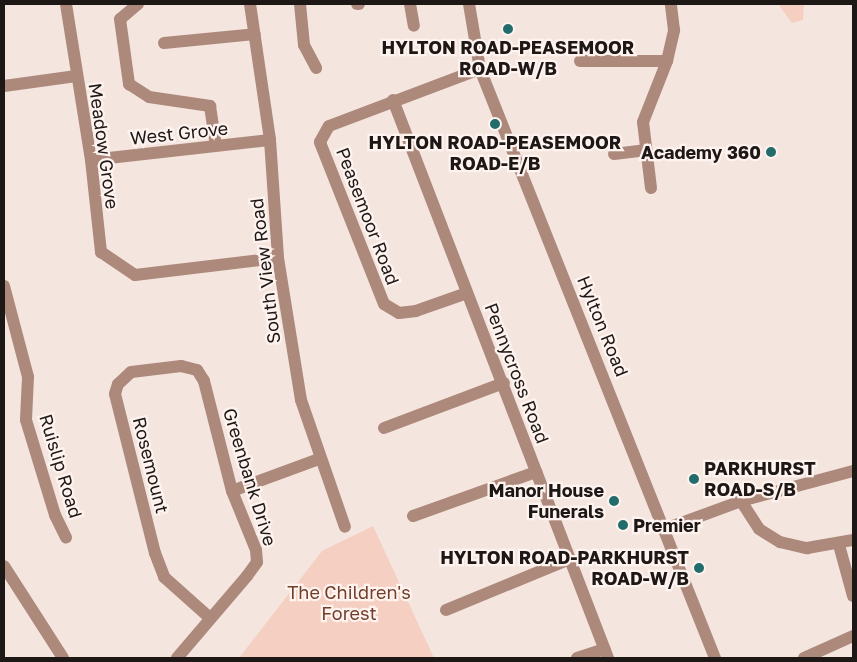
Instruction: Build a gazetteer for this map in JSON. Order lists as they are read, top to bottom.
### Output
{
  "streets": {
    "street": [
      "West Grove",
      "Meadow Grove",
      "Peasemoor Road",
      "South View Road",
      "Hylton Road",
      "Pennycross Road",
      "Rosemount",
      "Ruislip Road",
      "Greenbank Drive"
    ]
  },
  "crossings": [
    ["West Grove", "Meadow Grove"],
    ["West Grove", "South View Road"],
    ["Meadow Grove", "South View Road"],
    ["Peasemoor Road", "Hylton Road"],
    ["Peasemoor Road", "Pennycross Road"],
    ["Rosemount", "Greenbank Drive"]
  ],
  "parks": ["The Children's Forest"],
  "places": [
    "HYLTON ROAD-PEASEMOOR ROAD-W/B",
    "HYLTON ROAD-PEASEMOOR ROAD-E/B",
    "Academy 360",
    "PARKHURST ROAD-S/B",
    "Manor House Funerals",
    "Premier",
    "HYLTON ROAD-PARKHURST ROAD-W/B"
  ]
}
